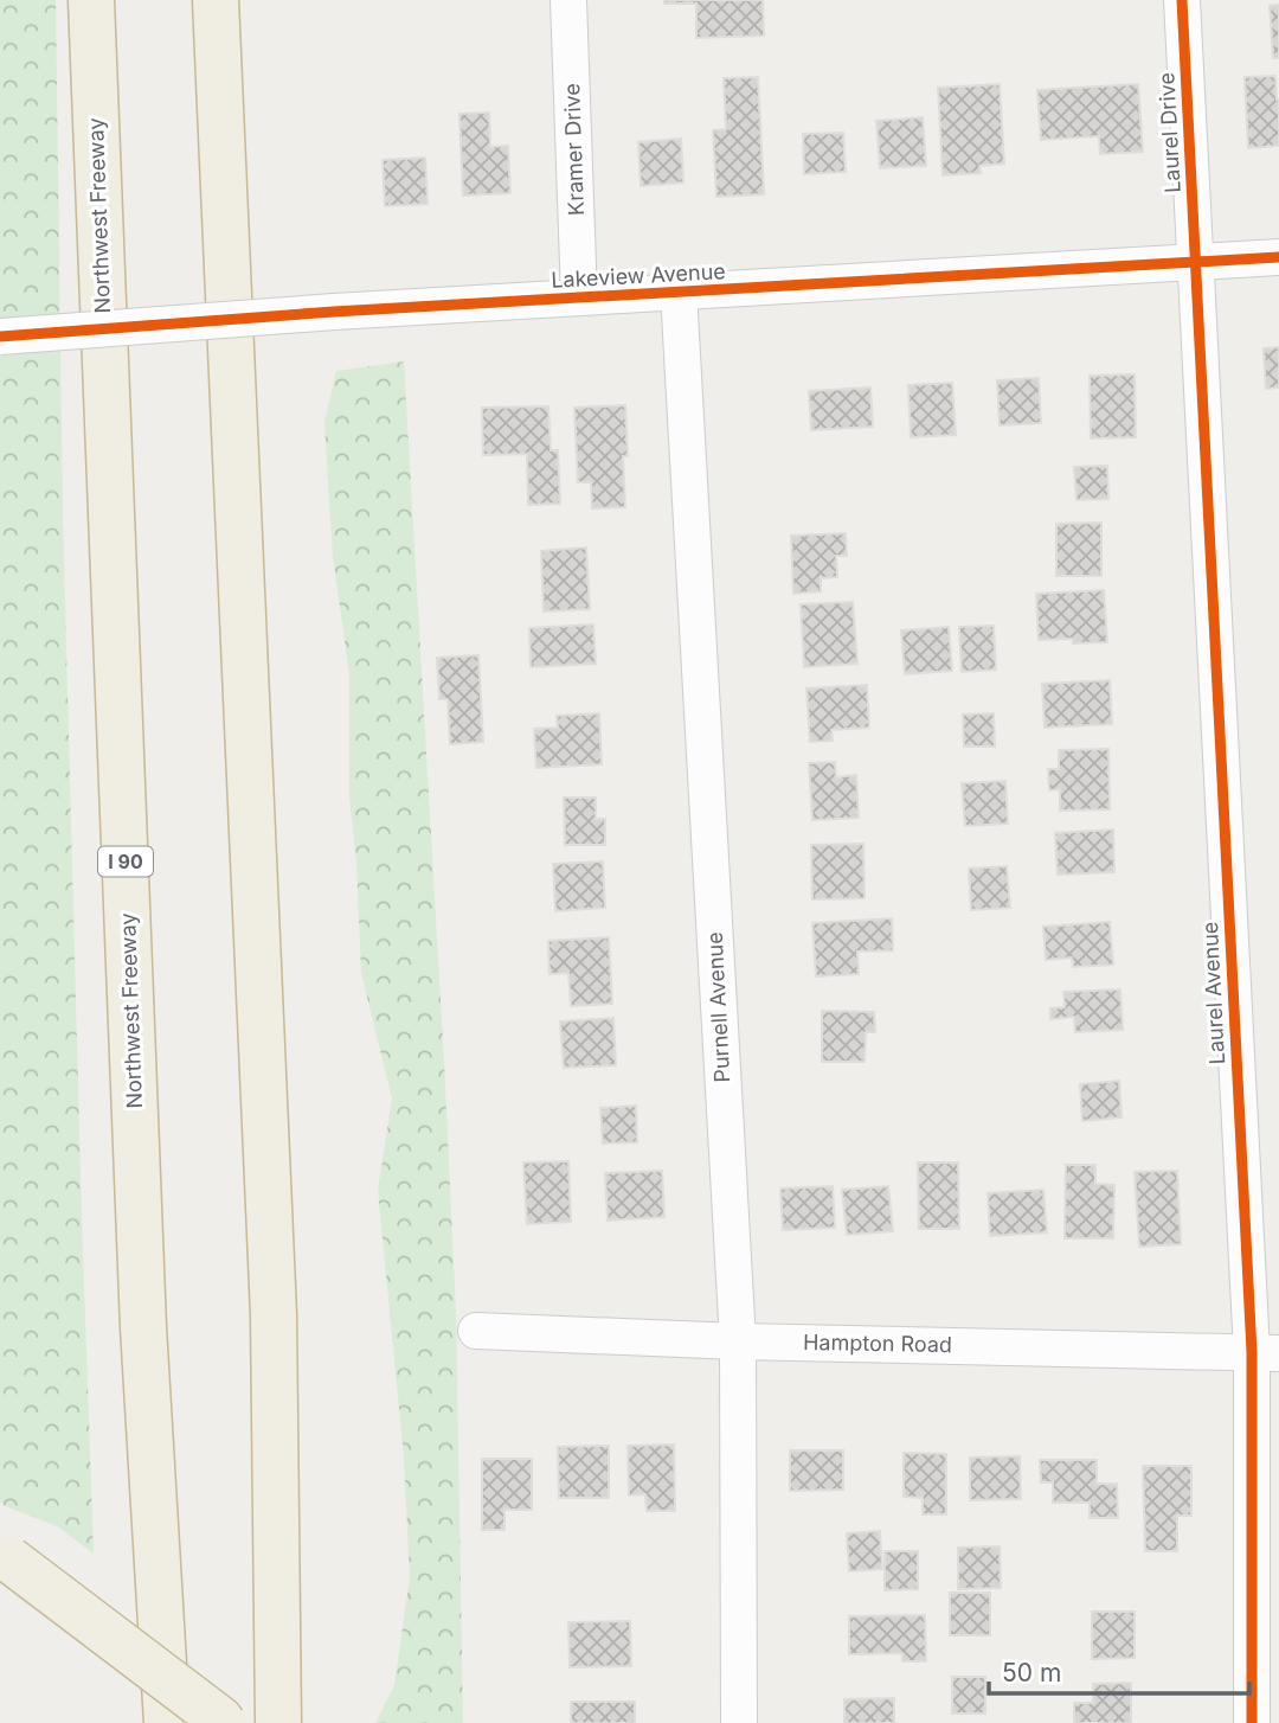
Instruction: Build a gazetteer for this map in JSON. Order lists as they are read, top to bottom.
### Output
{
  "streets": {
    "highway": ["Northwest Freeway", "I 90"],
    "street": [
      "Laurel Drive",
      "Kramer Drive",
      "Lakeview Avenue",
      "Laurel Avenue",
      "Purnell Avenue",
      "Hampton Road"
    ]
  },
  "crossings": [
    ["Laurel Drive", "Lakeview Avenue"],
    ["Laurel Drive", "Laurel Avenue"],
    ["Kramer Drive", "Lakeview Avenue"],
    ["Lakeview Avenue", "Laurel Avenue"],
    ["Lakeview Avenue", "Purnell Avenue"],
    ["Laurel Avenue", "Hampton Road"],
    ["Purnell Avenue", "Hampton Road"]
  ],
  "scale_bar": "50 m"
}
